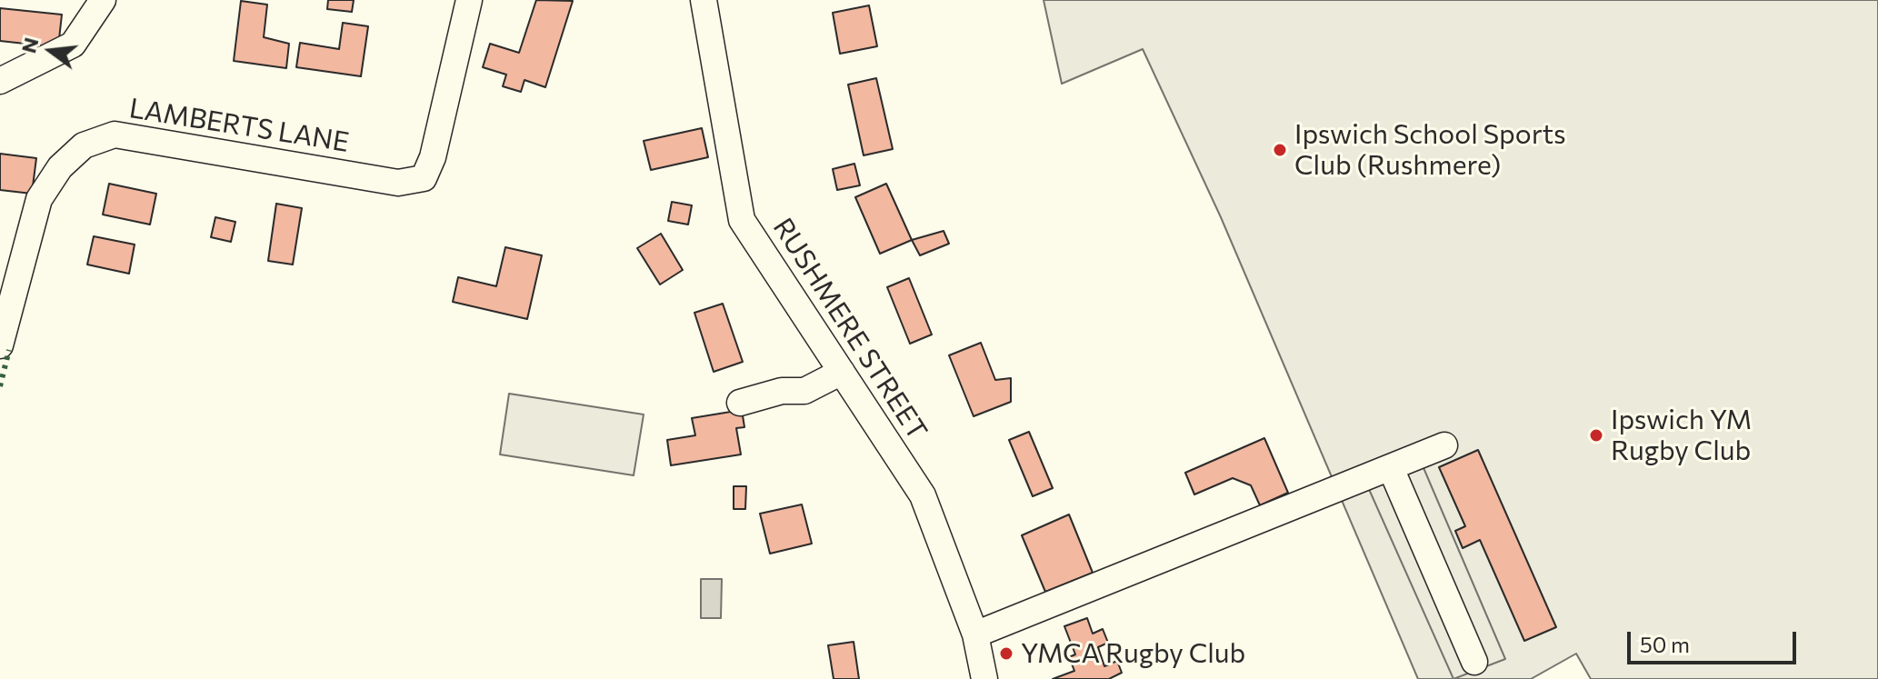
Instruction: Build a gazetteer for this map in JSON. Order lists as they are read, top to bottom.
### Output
{
  "streets": {
    "street": ["LAMBERTS LANE", "RUSHMERE STREET"]
  },
  "places": ["Ipswich School Sports Club (Rushmere)", "Ipswich YM Rugby Club", "YMCA Rugby Club"],
  "scale_bar": "50 m",
  "north": "left"
}
